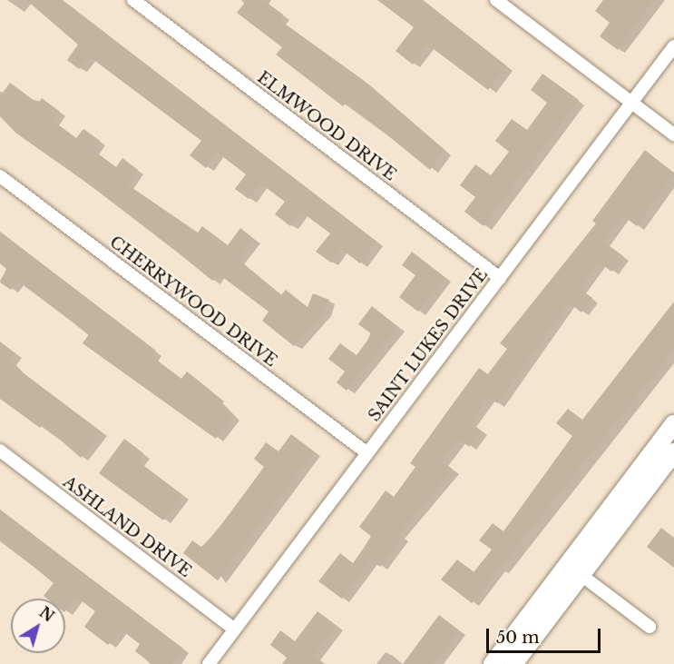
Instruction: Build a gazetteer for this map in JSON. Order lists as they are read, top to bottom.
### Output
{
  "streets": {
    "street": [
      "ELMWOOD DRIVE",
      "CHERRYWOOD DRIVE",
      "SAINT LUKES DRIVE",
      "ASHLAND DRIVE"
    ]
  },
  "crossings": [
    ["ELMWOOD DRIVE", "SAINT LUKES DRIVE"],
    ["CHERRYWOOD DRIVE", "SAINT LUKES DRIVE"],
    ["SAINT LUKES DRIVE", "ASHLAND DRIVE"]
  ],
  "scale_bar": "50 m",
  "north": "top right"
}
